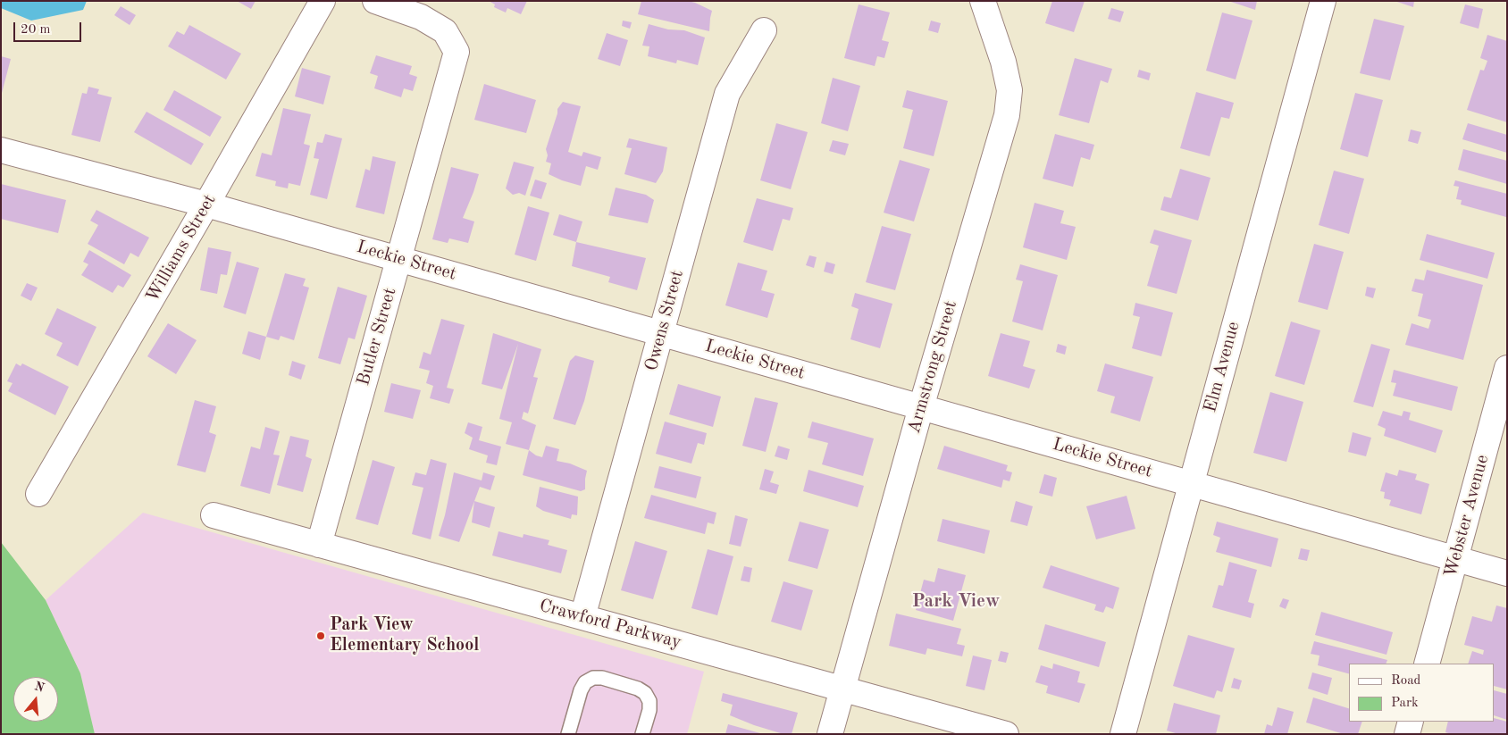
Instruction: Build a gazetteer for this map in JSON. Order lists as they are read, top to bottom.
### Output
{
  "streets": {
    "street": [
      "Williams Street",
      "Leckie Street",
      "Owens Street",
      "Butler Street",
      "Armstrong Street",
      "Elm Avenue",
      "Webster Avenue",
      "Crawford Parkway"
    ]
  },
  "crossings": [
    ["Williams Street", "Leckie Street"],
    ["Leckie Street", "Owens Street"],
    ["Leckie Street", "Butler Street"],
    ["Leckie Street", "Armstrong Street"],
    ["Leckie Street", "Elm Avenue"],
    ["Leckie Street", "Webster Avenue"],
    ["Owens Street", "Crawford Parkway"],
    ["Butler Street", "Crawford Parkway"],
    ["Armstrong Street", "Crawford Parkway"]
  ],
  "districts": ["Park View"],
  "places": ["Park View Elementary School"],
  "legend": ["Road", "Park"],
  "scale_bar": "20 m",
  "north": "top"
}
